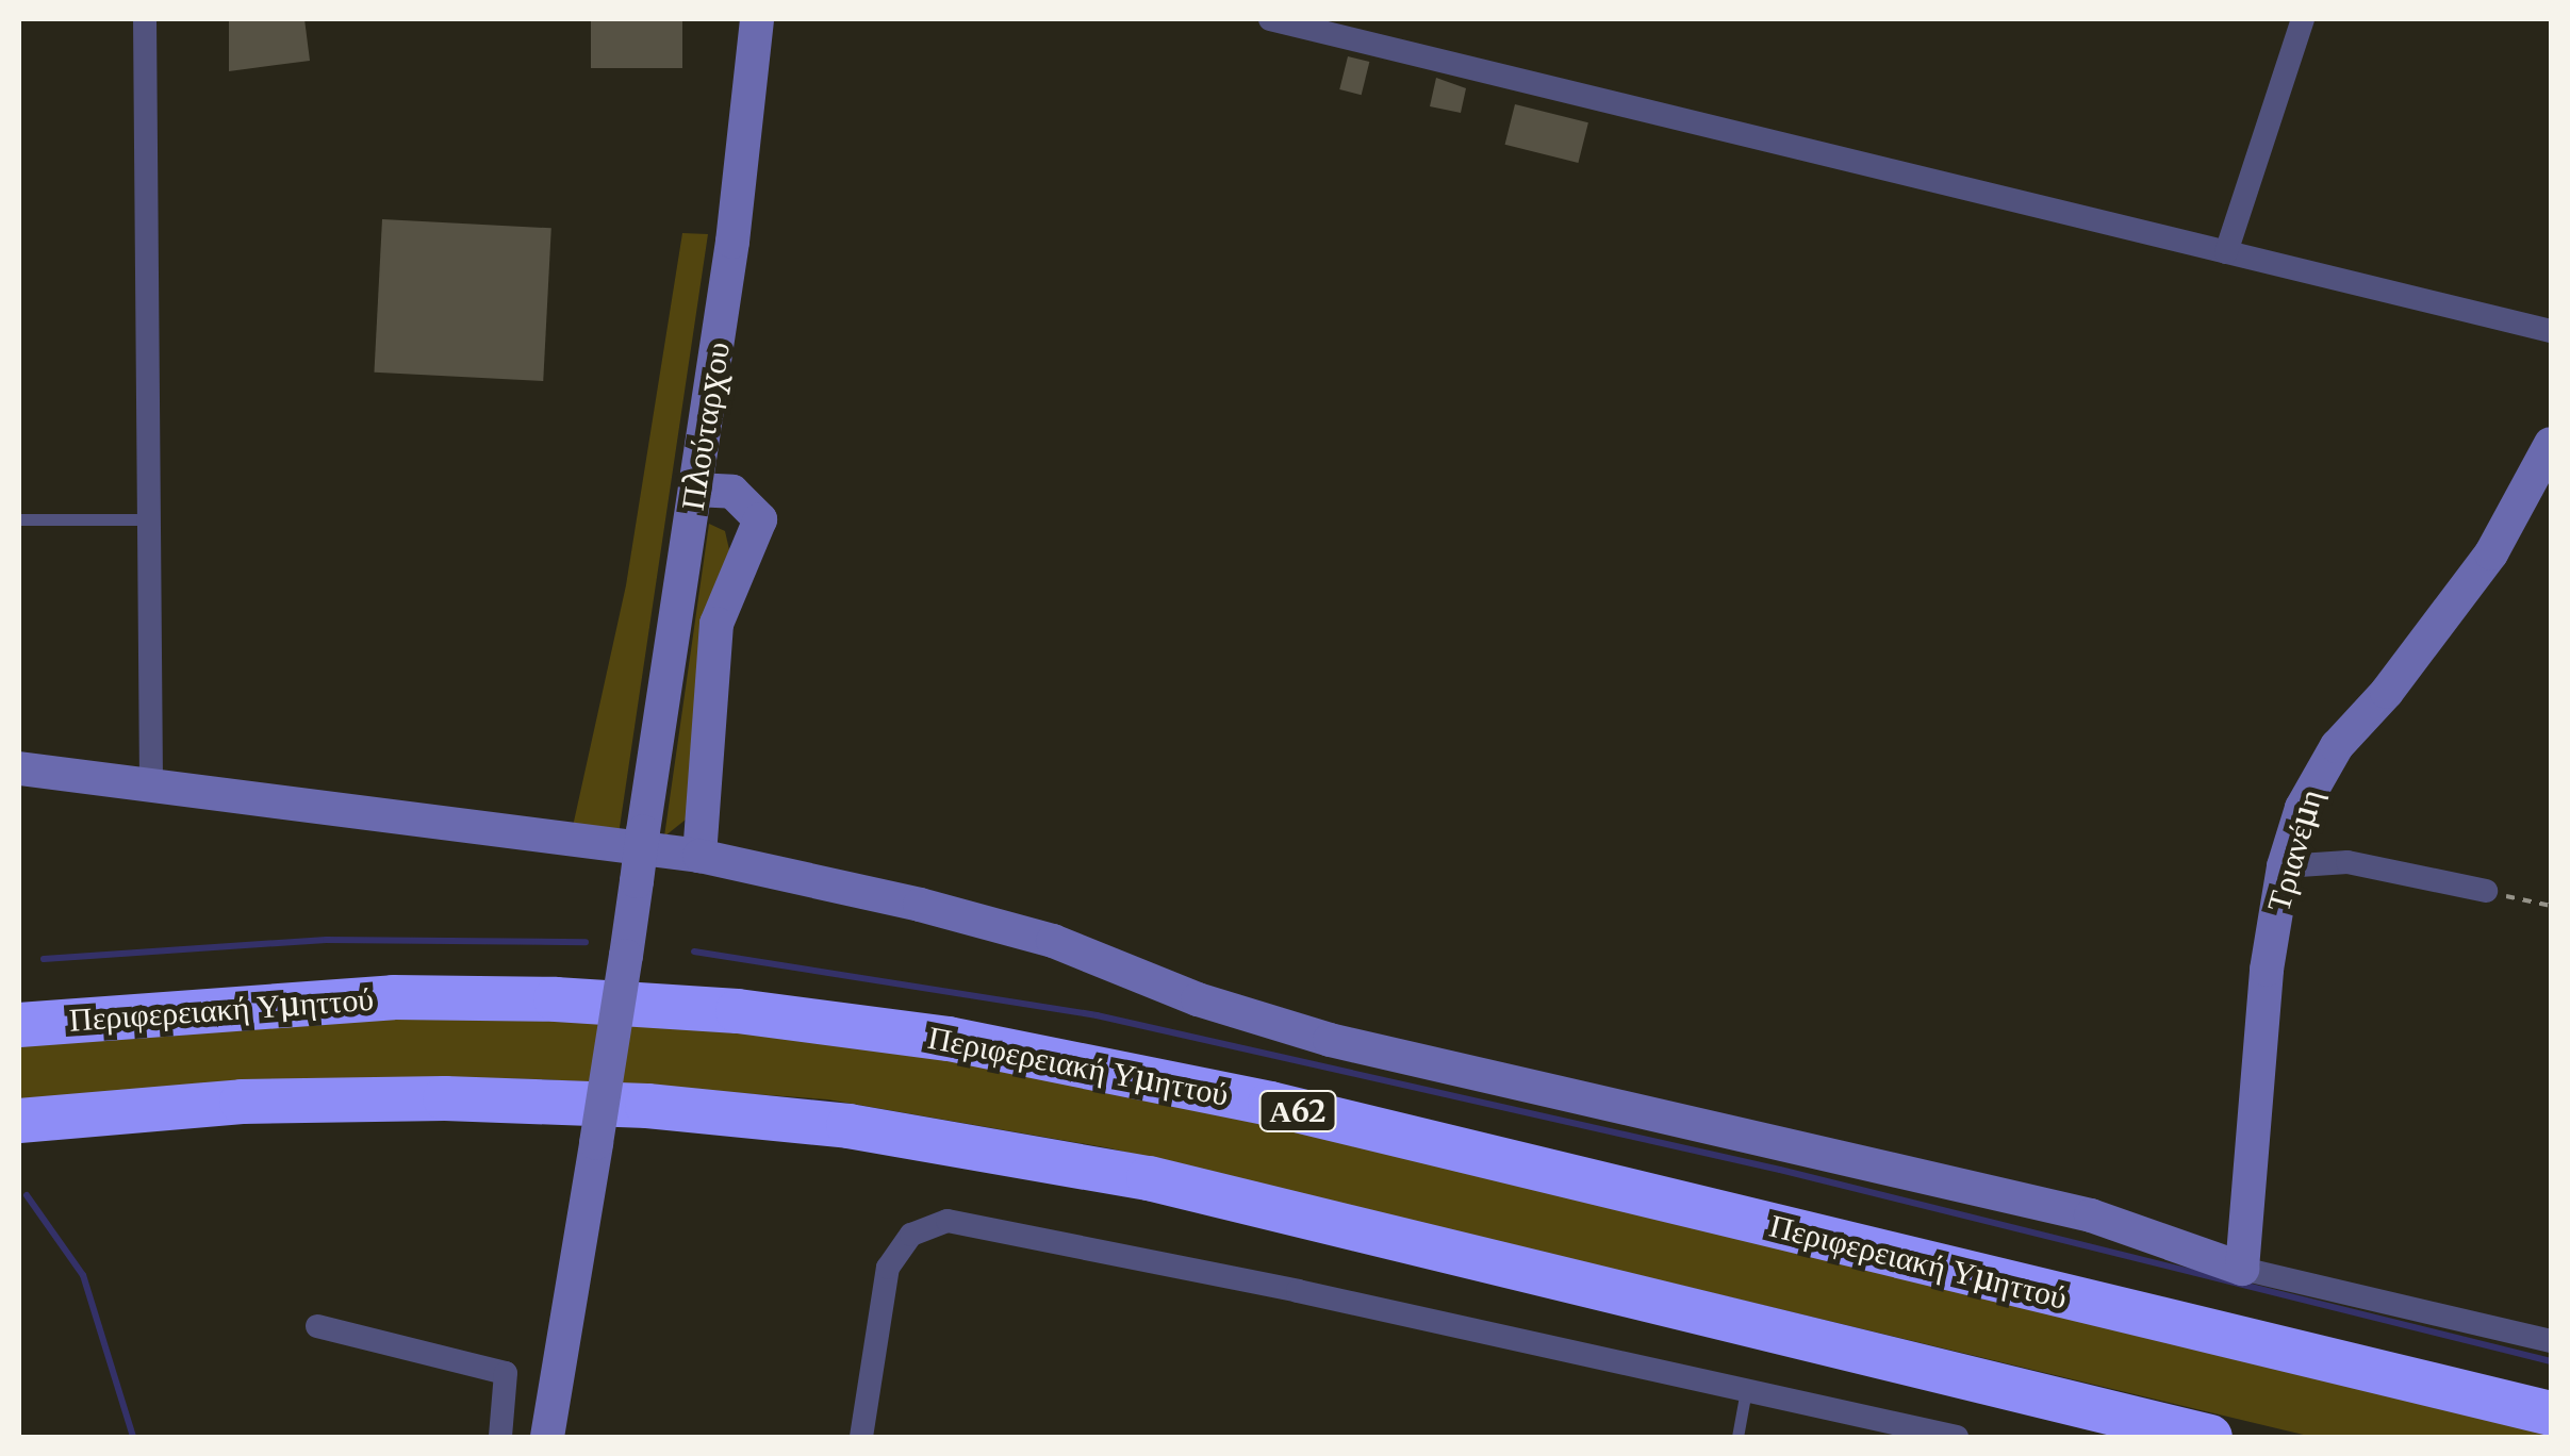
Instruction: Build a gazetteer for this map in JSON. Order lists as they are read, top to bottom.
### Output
{
  "streets": {
    "highway": ["Περιφερειακή Υμηττού", "Α62"],
    "street": ["Πλούταρχου", "Τριανέμη"]
  }
}
